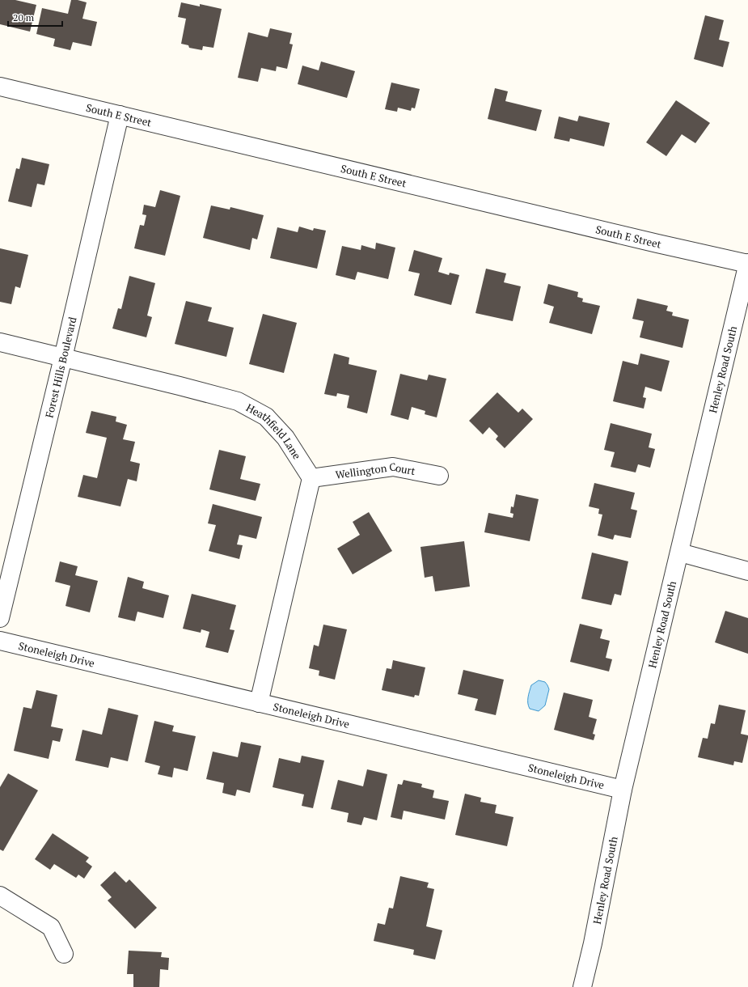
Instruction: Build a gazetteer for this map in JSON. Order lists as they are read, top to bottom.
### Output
{
  "streets": {
    "street": [
      "South E Street",
      "Forest Hills Boulevard",
      "Henley Road South",
      "Heathfield Lane",
      "Wellington Court",
      "Stoneleigh Drive"
    ]
  },
  "crossings": [
    ["South E Street", "Forest Hills Boulevard"],
    ["South E Street", "Henley Road South"],
    ["Forest Hills Boulevard", "Heathfield Lane"],
    ["Henley Road South", "Stoneleigh Drive"],
    ["Heathfield Lane", "Wellington Court"]
  ],
  "scale_bar": "20 m"
}
